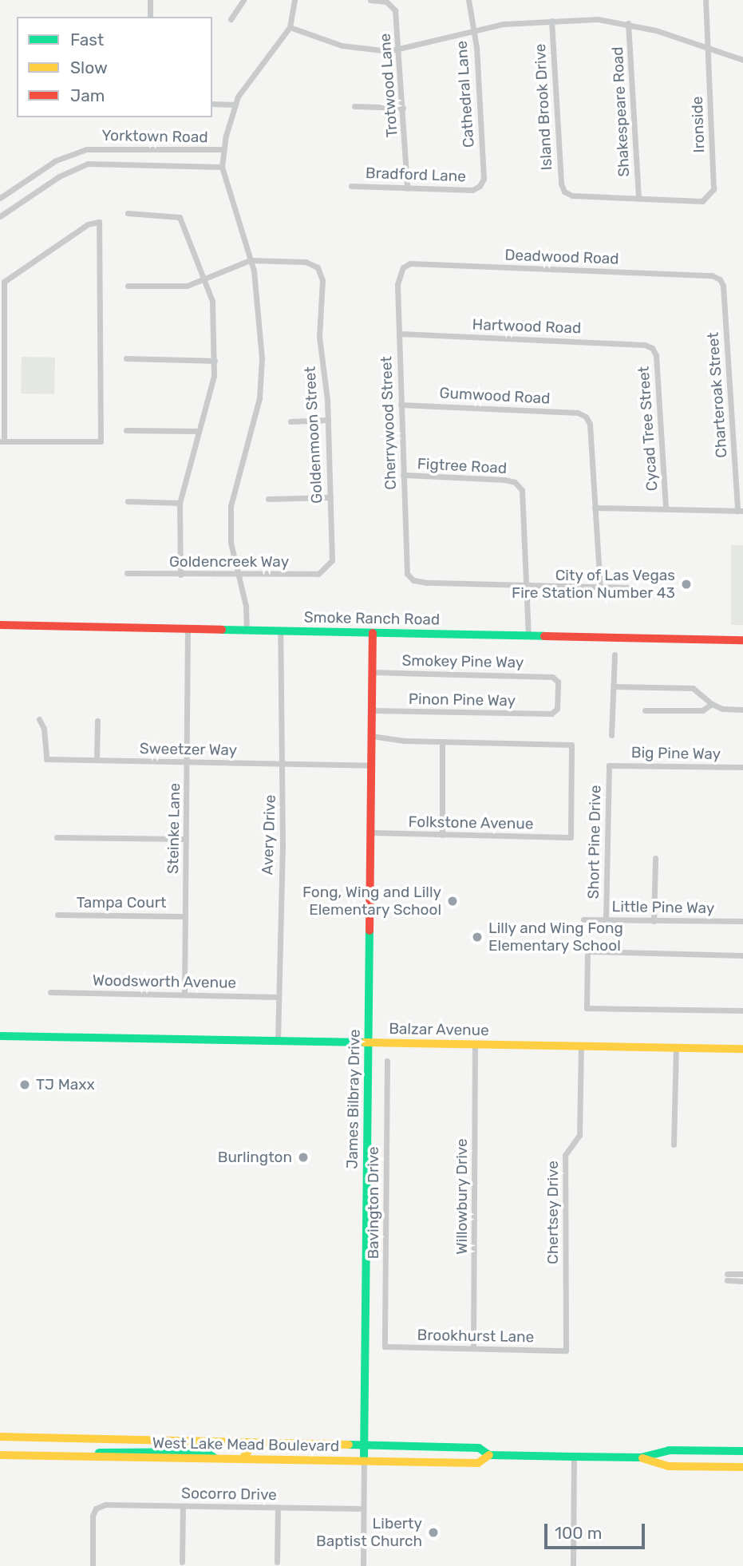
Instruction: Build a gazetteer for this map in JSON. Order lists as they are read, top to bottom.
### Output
{
  "streets": {
    "main road": [
      "Smoke Ranch Road",
      "Balzar Avenue",
      "James Bilbray Drive",
      "West Lake Mead Boulevard"
    ],
    "street": [
      "Trotwood Lane",
      "Cathedral Lane",
      "Island Brook Drive",
      "Shakespeare Road",
      "Ironside",
      "Yorktown Road",
      "Bradford Lane",
      "Deadwood Road",
      "Hartwood Road",
      "Charteroak Street",
      "Gumwood Road",
      "Cherrywood Street",
      "Cycad Tree Street",
      "Goldenmoon Street",
      "Figtree Road",
      "Goldencreek Way",
      "Smokey Pine Way",
      "Pinon Pine Way",
      "Sweetzer Way",
      "Big Pine Way",
      "Folkstone Avenue",
      "Steinke Lane",
      "Avery Drive",
      "Short Pine Drive",
      "Tampa Court",
      "Little Pine Way",
      "Woodsworth Avenue",
      "Willowbury Drive",
      "Bavington Drive",
      "Chertsey Drive",
      "Brookhurst Lane",
      "Socorro Drive"
    ]
  },
  "crossings": [
    ["Trotwood Lane", "Bradford Lane"],
    ["Cathedral Lane", "Bradford Lane"],
    ["Island Brook Drive", "Shakespeare Road"],
    ["Island Brook Drive", "Ironside"],
    ["Shakespeare Road", "Ironside"],
    ["Deadwood Road", "Charteroak Street"],
    ["Deadwood Road", "Cherrywood Street"],
    ["Hartwood Road", "Cherrywood Street"],
    ["Hartwood Road", "Cycad Tree Street"],
    ["Gumwood Road", "Cherrywood Street"],
    ["Cherrywood Street", "Figtree Road"],
    ["Goldenmoon Street", "Goldencreek Way"],
    ["Smoke Ranch Road", "Steinke Lane"],
    ["Smoke Ranch Road", "Avery Drive"],
    ["Smoke Ranch Road", "James Bilbray Drive"],
    ["Smokey Pine Way", "Pinon Pine Way"],
    ["Smokey Pine Way", "James Bilbray Drive"],
    ["Pinon Pine Way", "James Bilbray Drive"],
    ["Sweetzer Way", "Steinke Lane"],
    ["Sweetzer Way", "Avery Drive"],
    ["Sweetzer Way", "James Bilbray Drive"],
    ["Big Pine Way", "Short Pine Drive"],
    ["Folkstone Avenue", "James Bilbray Drive"],
    ["Steinke Lane", "Tampa Court"],
    ["Steinke Lane", "Woodsworth Avenue"],
    ["Avery Drive", "Woodsworth Avenue"],
    ["Avery Drive", "Balzar Avenue"],
    ["Short Pine Drive", "Little Pine Way"],
    ["Balzar Avenue", "James Bilbray Drive"],
    ["Balzar Avenue", "Willowbury Drive"],
    ["Balzar Avenue", "Chertsey Drive"],
    ["James Bilbray Drive", "West Lake Mead Boulevard"],
    ["James Bilbray Drive", "Socorro Drive"],
    ["Willowbury Drive", "Brookhurst Lane"],
    ["Bavington Drive", "Brookhurst Lane"],
    ["Chertsey Drive", "Brookhurst Lane"]
  ],
  "places": [
    "City of Las Vegas Fire Station Number 43",
    "Fong, Wing and Lilly Elementary School",
    "Lilly and Wing Fong Elementary School",
    "TJ Maxx",
    "Burlington",
    "Liberty Baptist Church"
  ],
  "legend": ["Fast", "Slow", "Jam"],
  "scale_bar": "100 m"
}
